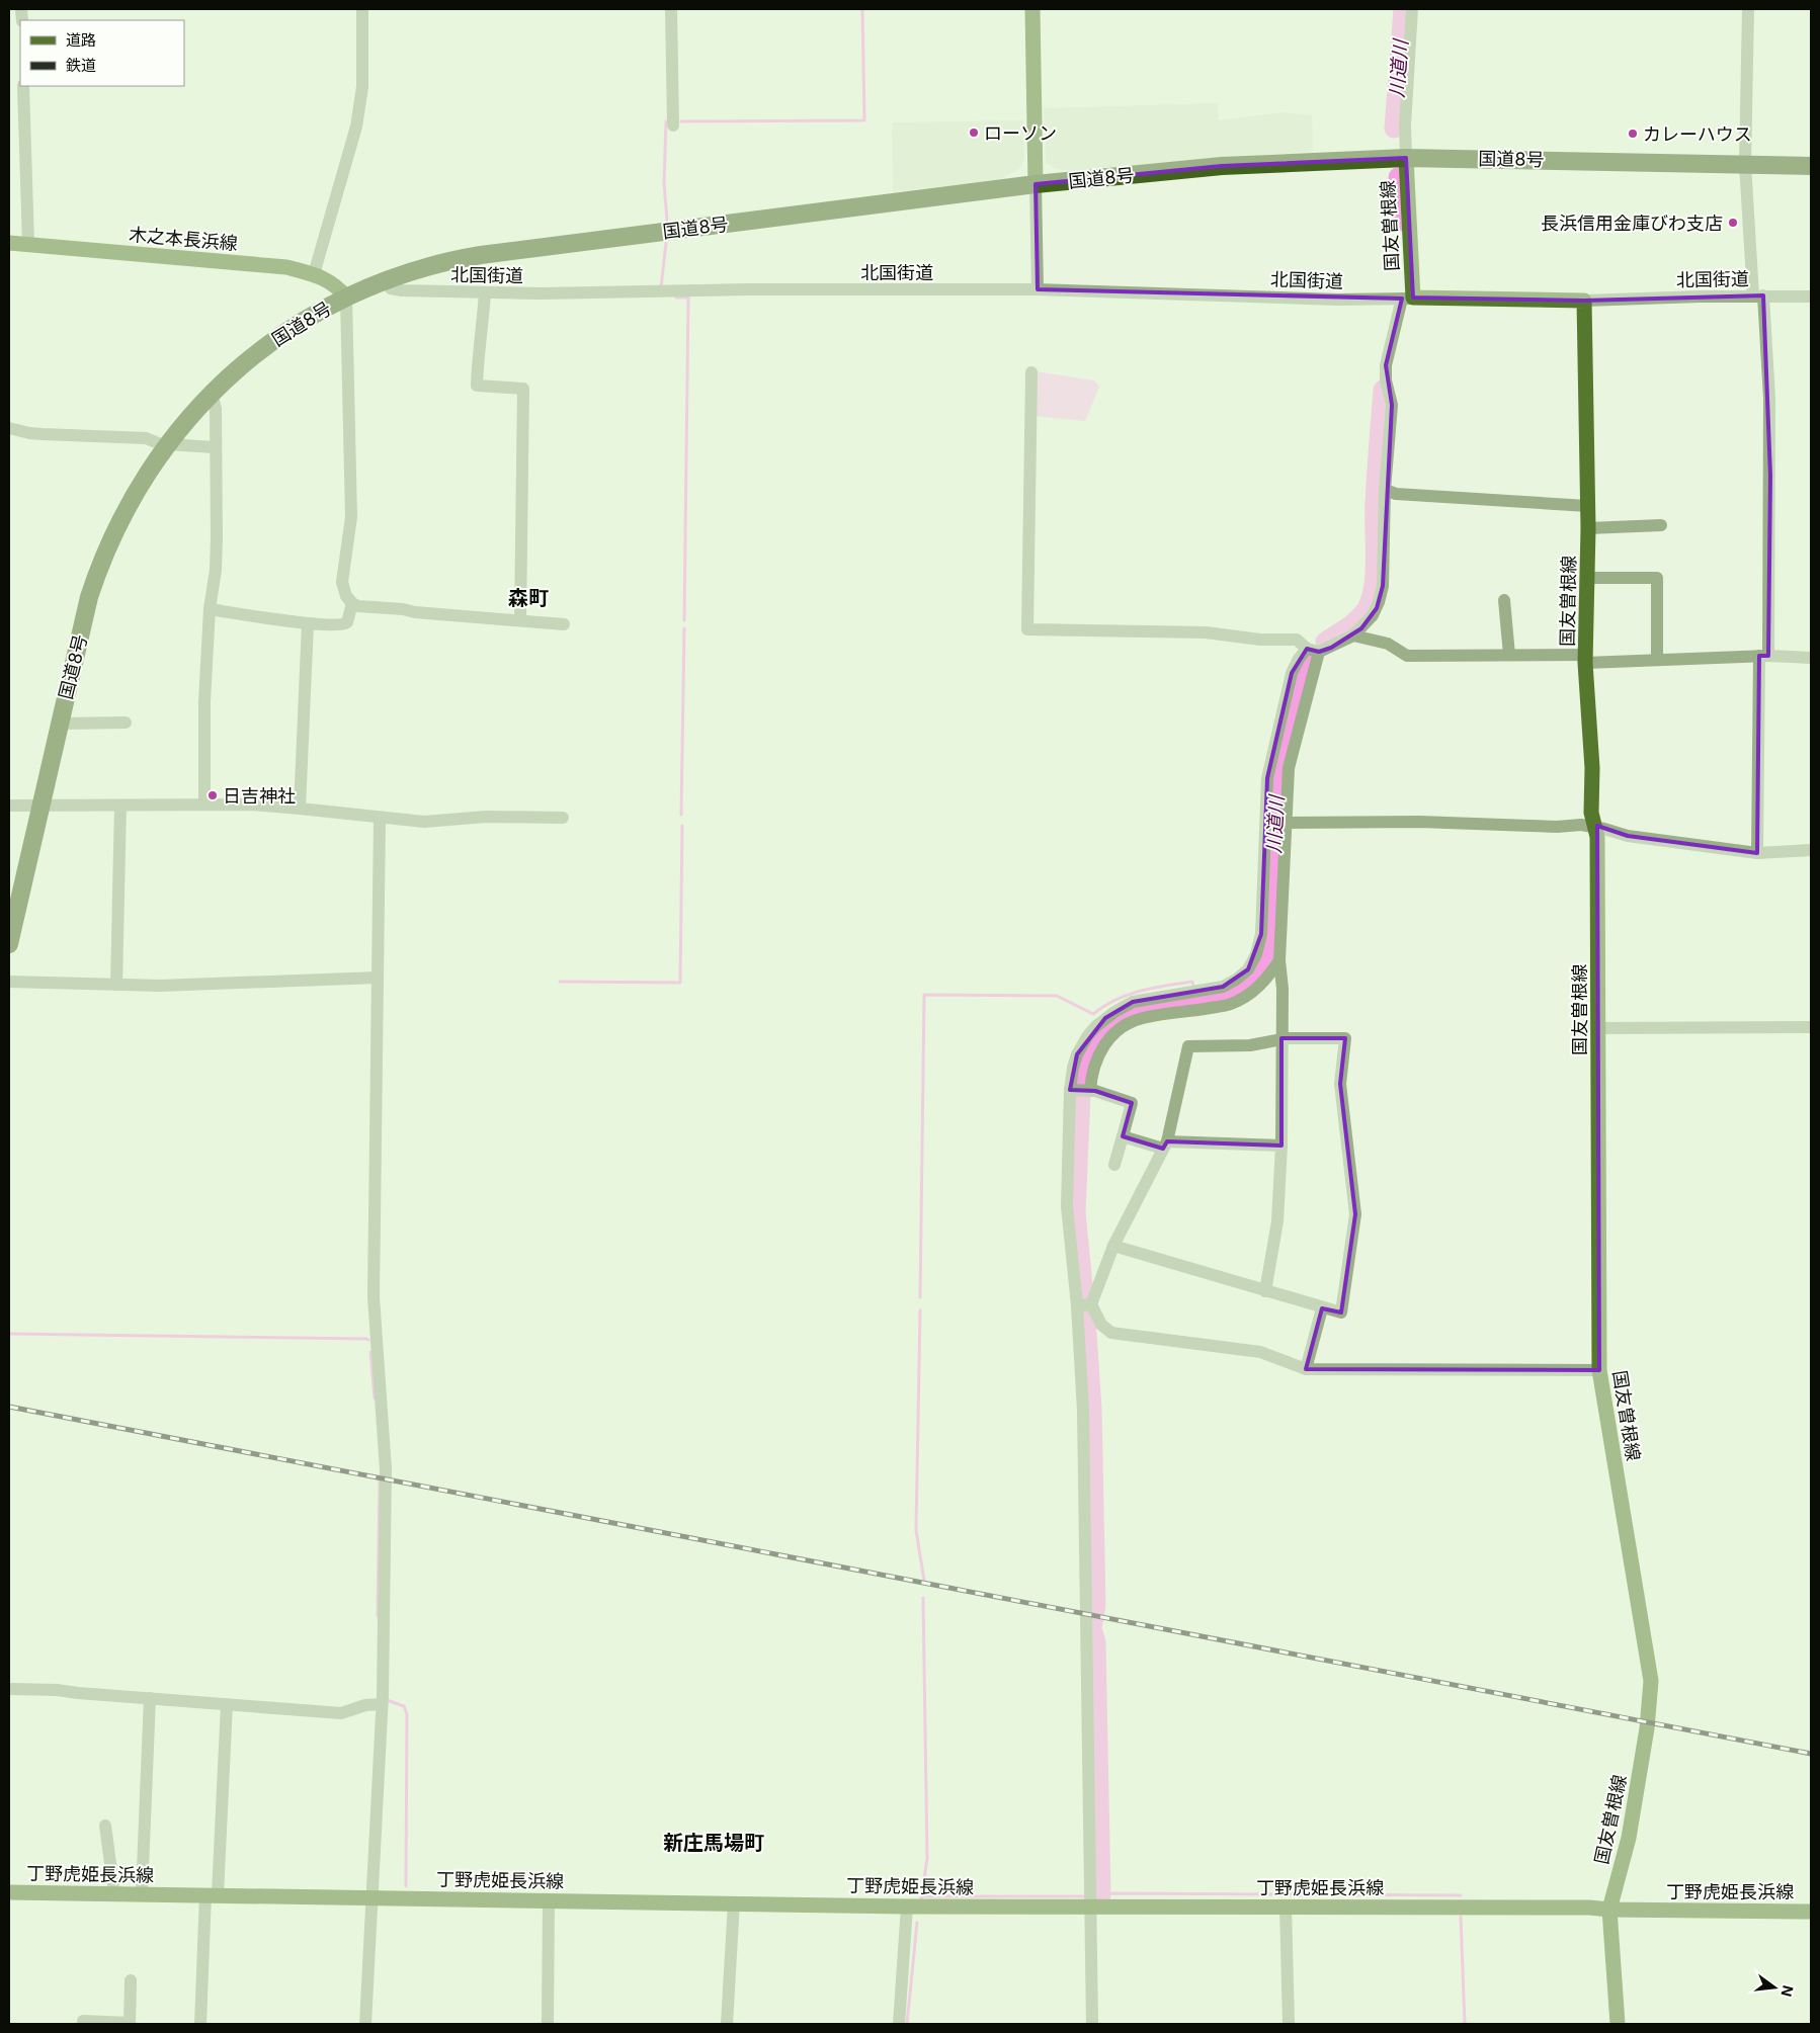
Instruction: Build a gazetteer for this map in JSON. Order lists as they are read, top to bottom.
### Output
{
  "streets": {
    "highway": ["国道8号"],
    "main road": ["国友曽根線", "木之本長浜線", "丁野虎姫長浜線"],
    "street": ["北国街道"]
  },
  "crossings": [
    ["国道8号", "国友曽根線"],
    ["国道8号", "木之本長浜線"],
    ["国道8号", "北国街道"],
    ["国友曽根線", "北国街道"],
    ["国友曽根線", "丁野虎姫長浜線"]
  ],
  "districts": ["森町", "新庄馬場町"],
  "water": ["川道川"],
  "places": [
    "ローソン",
    "カレーハウス",
    "長浜信用金庫びわ支店",
    "日吉神社"
  ],
  "legend": ["道路", "鉄道"],
  "north": "right"
}
